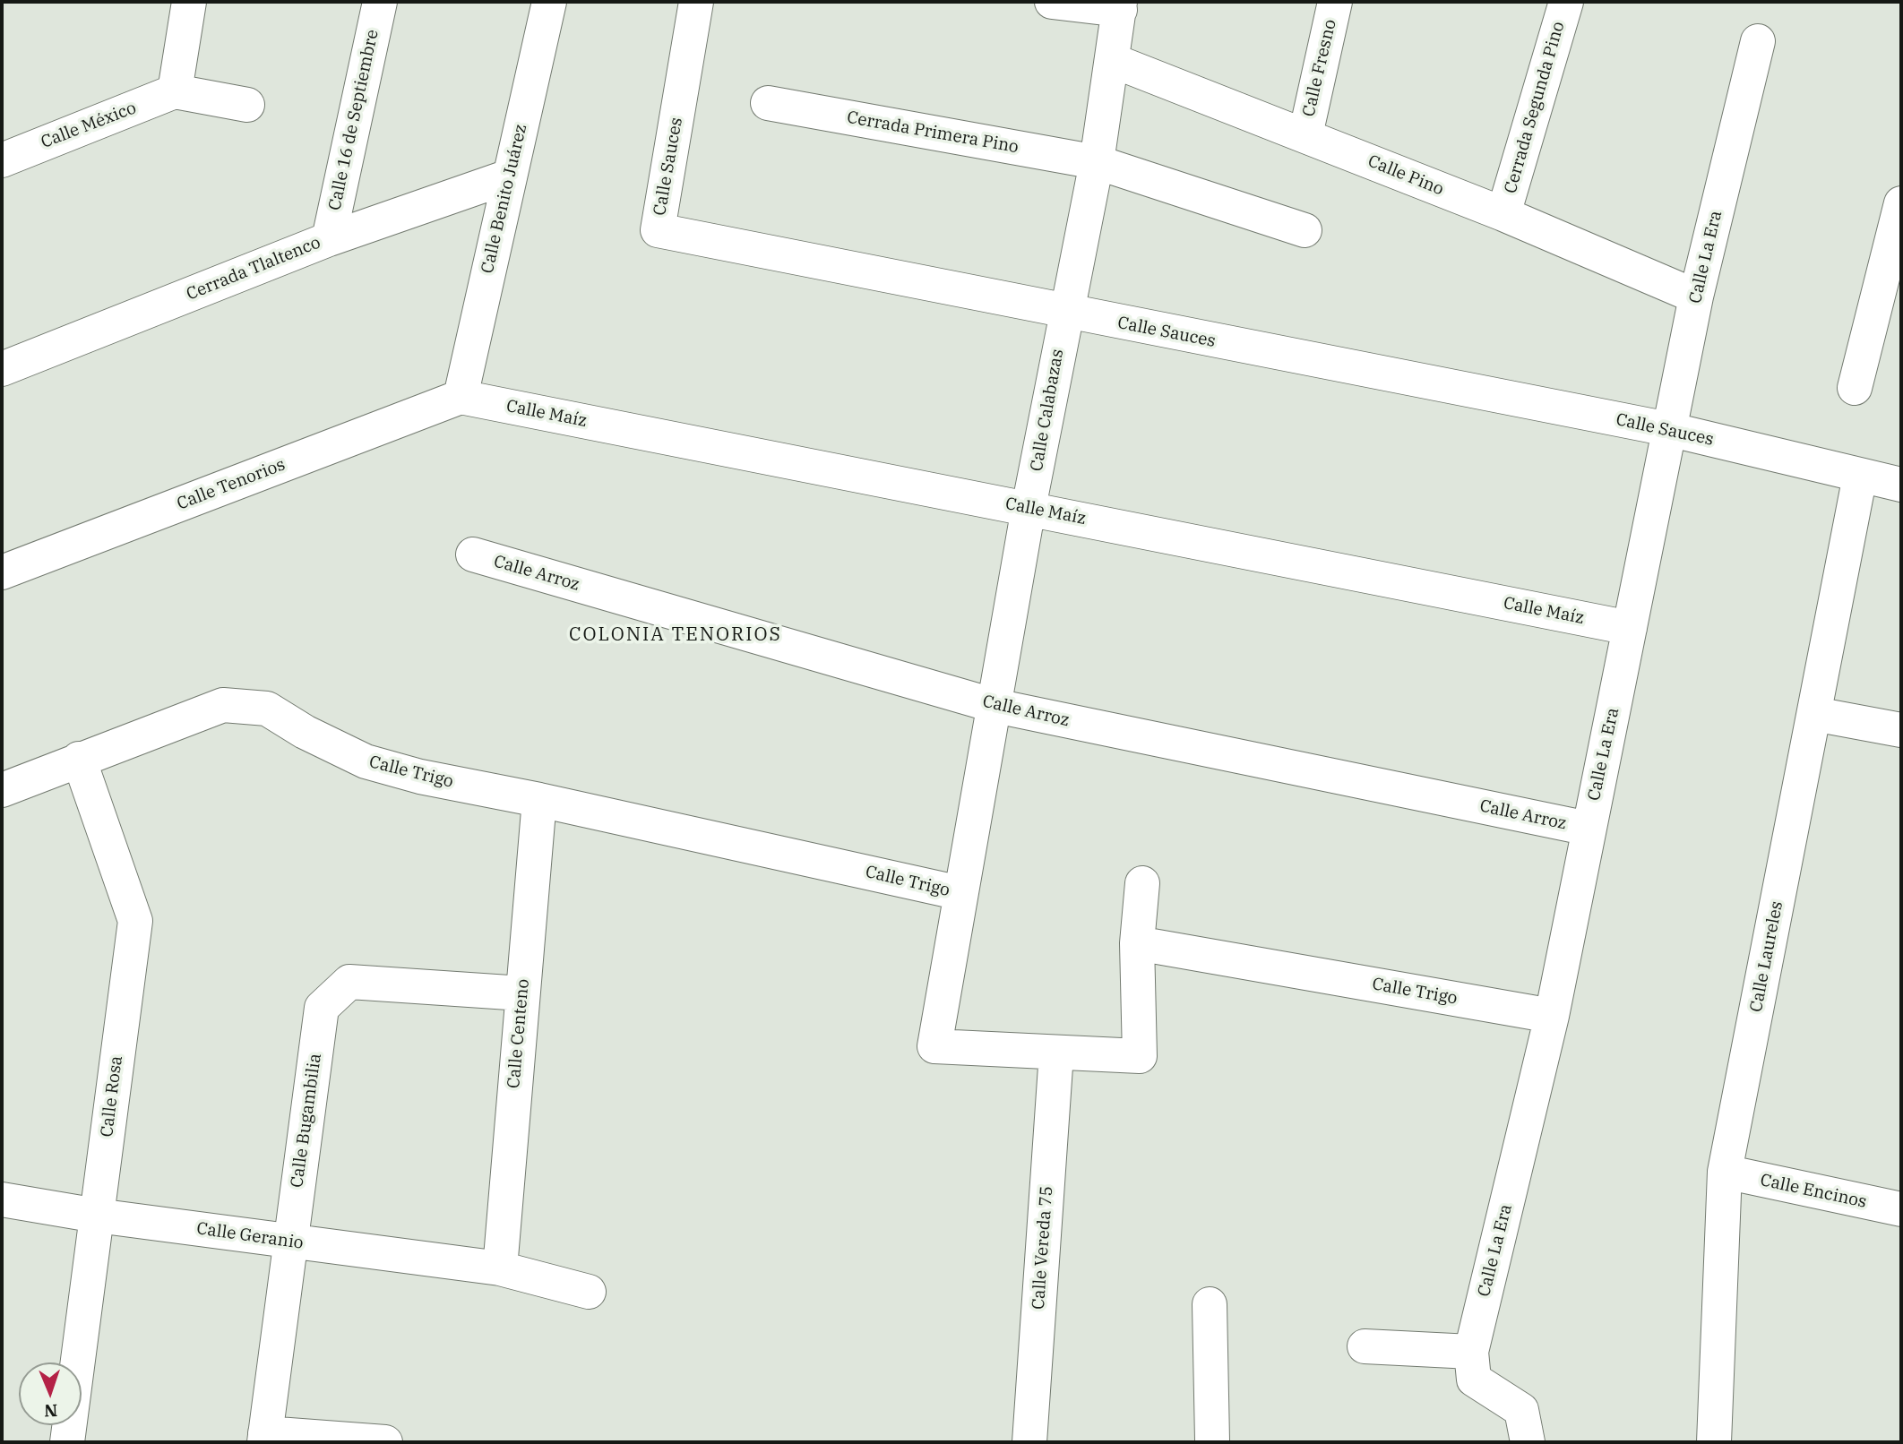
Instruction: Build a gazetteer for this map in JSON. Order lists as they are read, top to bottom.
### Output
{
  "streets": {
    "street": [
      "Calle Fresno",
      "Cerrada Segunda Pino",
      "Calle 16 de Septiembre",
      "Calle México",
      "Cerrada Primera Pino",
      "Calle Sauces",
      "Calle Pino",
      "Calle Benito Juárez",
      "Calle La Era",
      "Cerrada Tlaltenco",
      "Calle Calabazas",
      "Calle Maíz",
      "Calle Tenorios",
      "Calle Arroz",
      "Calle Trigo",
      "Calle Laureles",
      "Calle Centeno",
      "Calle Rosa",
      "Calle Bugambilia",
      "Calle Encinos",
      "Calle Geranio",
      "Calle Vereda 75"
    ]
  },
  "crossings": [
    ["Calle Fresno", "Calle Pino"],
    ["Cerrada Segunda Pino", "Calle Pino"],
    ["Calle 16 de Septiembre", "Cerrada Tlaltenco"],
    ["Cerrada Primera Pino", "Calle Calabazas"],
    ["Calle Sauces", "Calle La Era"],
    ["Calle Sauces", "Calle Calabazas"],
    ["Calle Sauces", "Calle Laureles"],
    ["Calle Pino", "Calle La Era"],
    ["Calle Pino", "Calle Calabazas"],
    ["Calle Benito Juárez", "Cerrada Tlaltenco"],
    ["Calle Benito Juárez", "Calle Maíz"],
    ["Calle Benito Juárez", "Calle Tenorios"],
    ["Calle La Era", "Calle Maíz"],
    ["Calle La Era", "Calle Arroz"],
    ["Calle La Era", "Calle Trigo"],
    ["Calle Calabazas", "Calle Maíz"],
    ["Calle Calabazas", "Calle Arroz"],
    ["Calle Calabazas", "Calle Trigo"],
    ["Calle Maíz", "Calle Tenorios"],
    ["Calle Trigo", "Calle Centeno"],
    ["Calle Trigo", "Calle Rosa"],
    ["Calle Trigo", "Calle Vereda 75"],
    ["Calle Laureles", "Calle Encinos"],
    ["Calle Centeno", "Calle Bugambilia"],
    ["Calle Centeno", "Calle Geranio"],
    ["Calle Rosa", "Calle Geranio"],
    ["Calle Bugambilia", "Calle Geranio"]
  ],
  "districts": ["COLONIA TENORIOS"],
  "north": "bottom"
}
